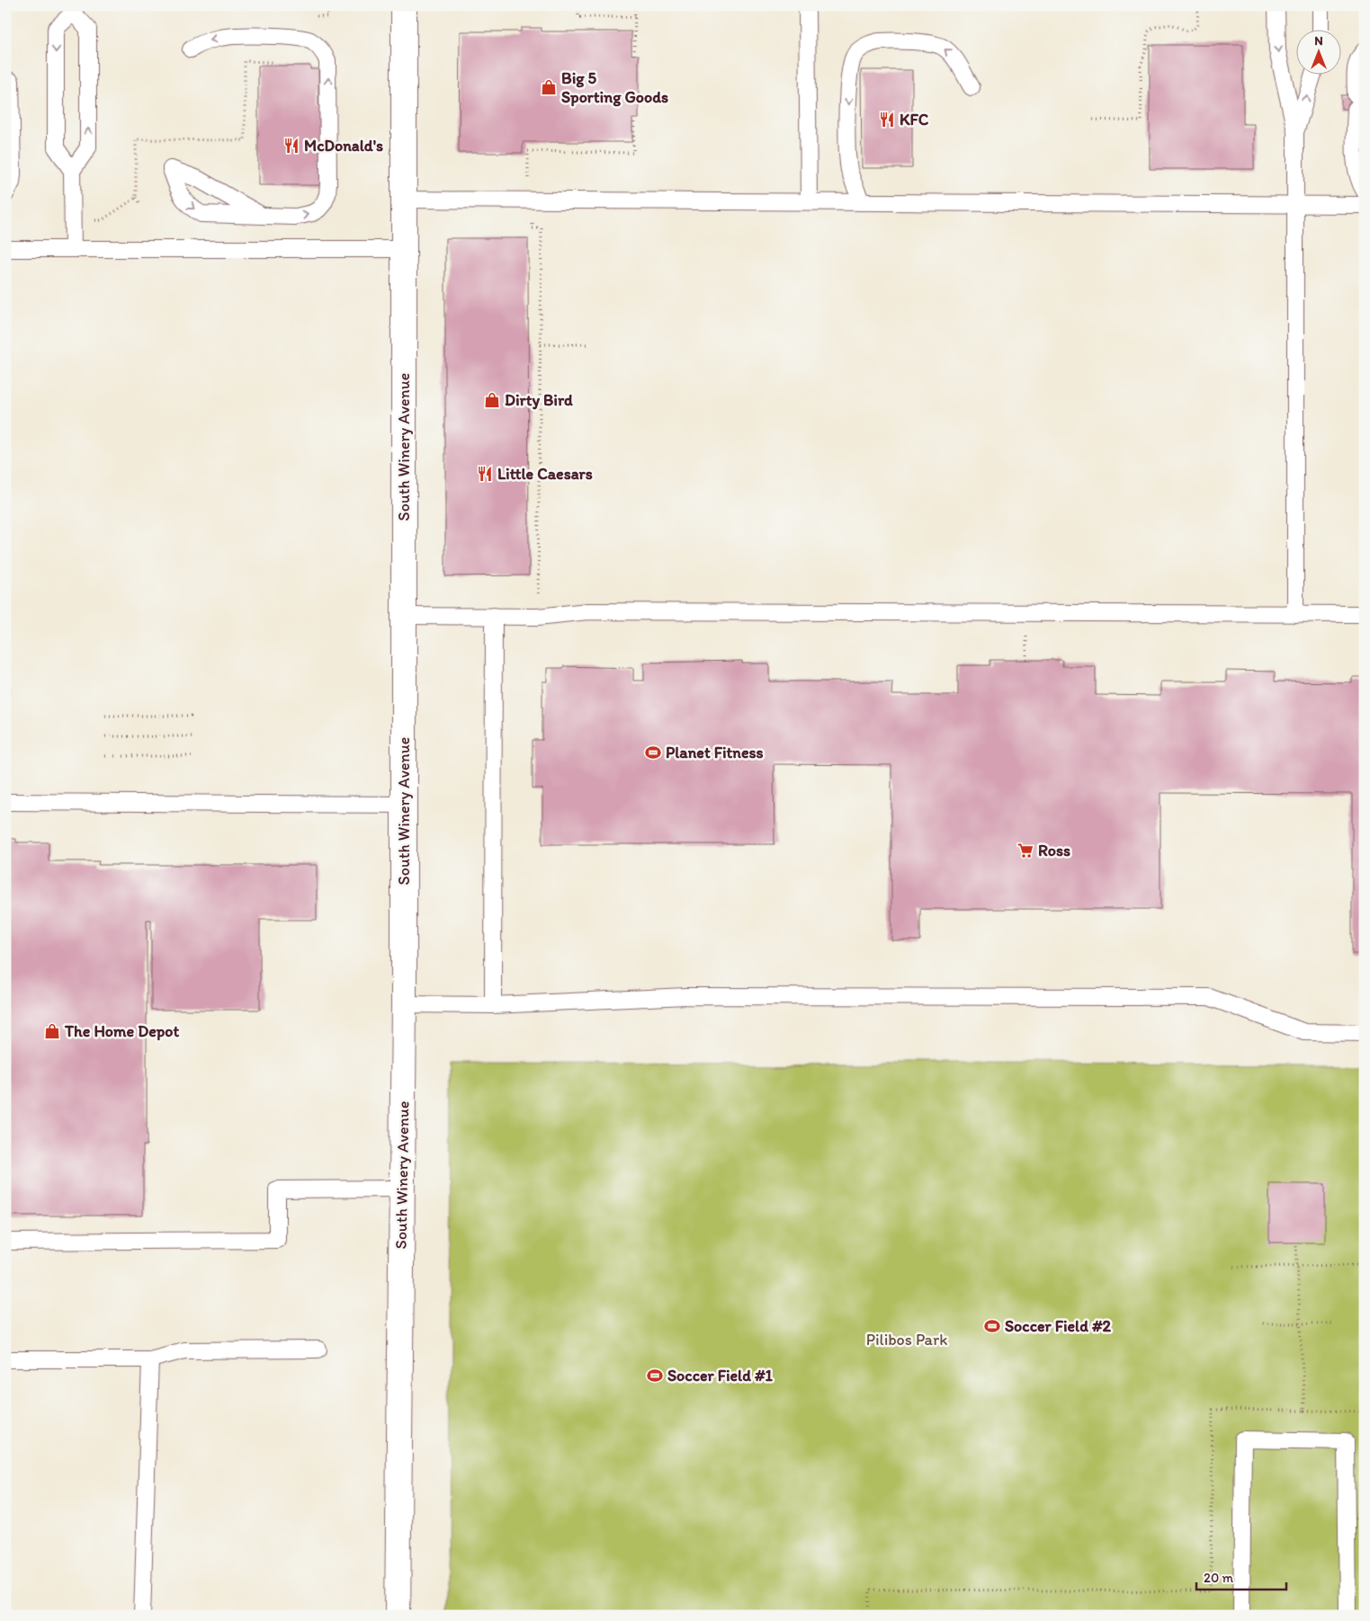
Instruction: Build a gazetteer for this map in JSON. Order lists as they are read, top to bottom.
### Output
{
  "streets": {
    "street": ["South Winery Avenue"]
  },
  "parks": ["Pilibos Park"],
  "places": {
    "shop": ["Big 5 Sporting Goods", "Dirty Bird", "The Home Depot"],
    "restaurant": ["KFC", "McDonald's", "Little Caesars"],
    "sports": ["Planet Fitness", "Soccer Field #2", "Soccer Field #1"],
    "supermarket": ["Ross"]
  },
  "scale_bar": "20 m",
  "north": "top"
}
